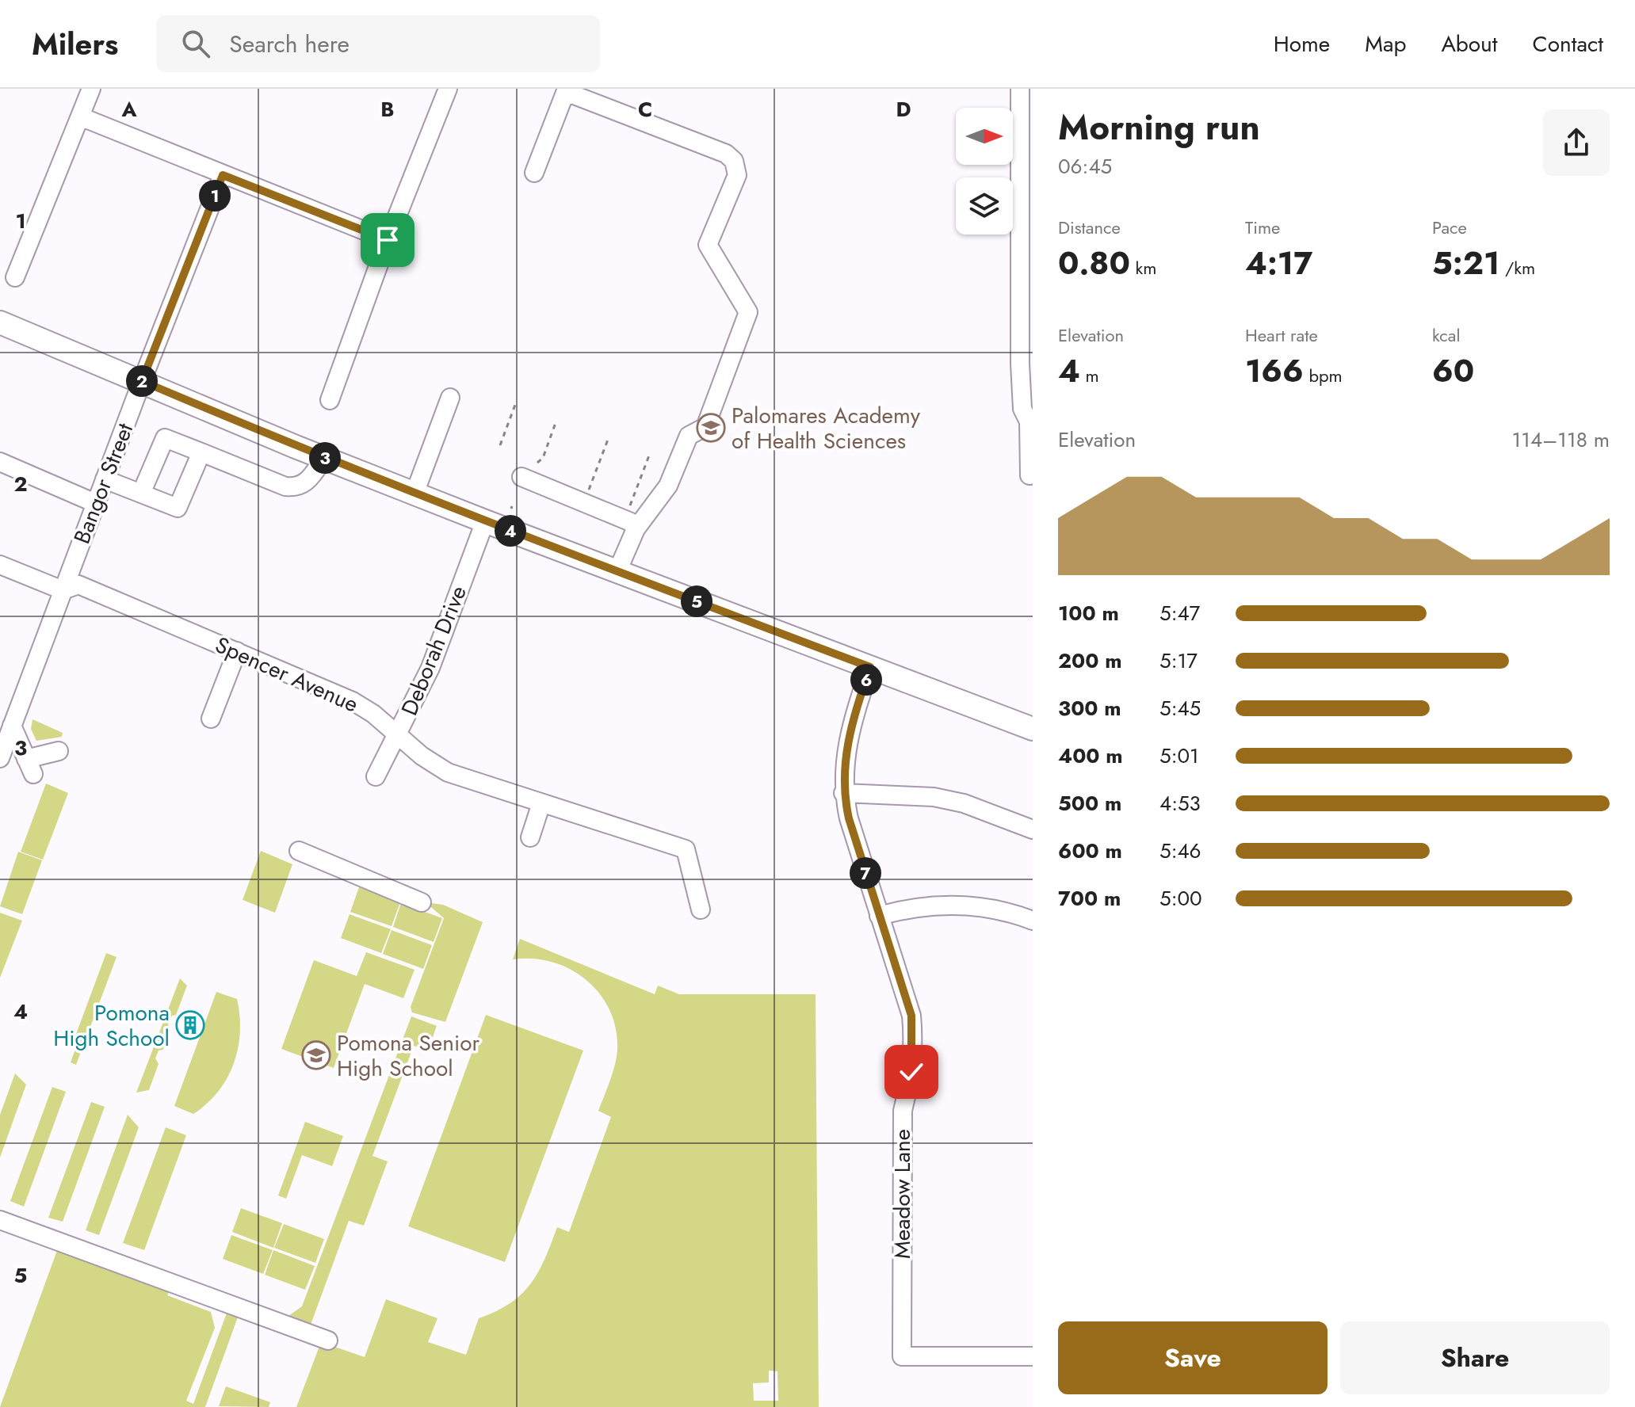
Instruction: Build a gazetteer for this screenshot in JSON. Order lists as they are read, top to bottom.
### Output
{
  "streets": {
    "street": [
      "Bangor Street",
      "Deborah Drive",
      "Spencer Avenue",
      "Meadow Lane"
    ]
  },
  "crossings": [
    ["Bangor Street", "Spencer Avenue"],
    ["Deborah Drive", "Spencer Avenue"]
  ],
  "places": {
    "school or university": ["Palomares Academy of Health Sciences", "Pomona Senior High School"],
    "building": ["Pomona High School"]
  },
  "north": "right",
  "page": {
    "header": "Milers",
    "search": "Search here",
    "nav": [
      "Home",
      "Map",
      "About",
      "Contact"
    ],
    "heading": ["Morning run", "06:45"],
    "pins": [
      "1",
      "2",
      "3",
      "4",
      "5",
      "6",
      "7"
    ],
    "stats": [
      ["Distance", "0.80 km"],
      ["Time", "4:17"],
      ["Pace", "5:21 /km"],
      ["Elevation", "4 m"],
      ["Heart rate", "166 bpm"],
      ["kcal", "60"]
    ],
    "chart": ["Elevation", "114–118 m"],
    "list": [
      {
        "name": "100 m",
        "note": "5:47"
      },
      {
        "name": "200 m",
        "note": "5:17"
      },
      {
        "name": "300 m",
        "note": "5:45"
      },
      {
        "name": "400 m",
        "note": "5:01"
      },
      {
        "name": "500 m",
        "note": "4:53"
      },
      {
        "name": "600 m",
        "note": "5:46"
      },
      {
        "name": "700 m",
        "note": "5:00"
      }
    ],
    "buttons": ["Save", "Share"]
  },
  "grid": {
    "columns": [
      "A",
      "B",
      "C",
      "D"
    ],
    "rows": [
      "1",
      "2",
      "3",
      "4",
      "5"
    ]
  }
}
